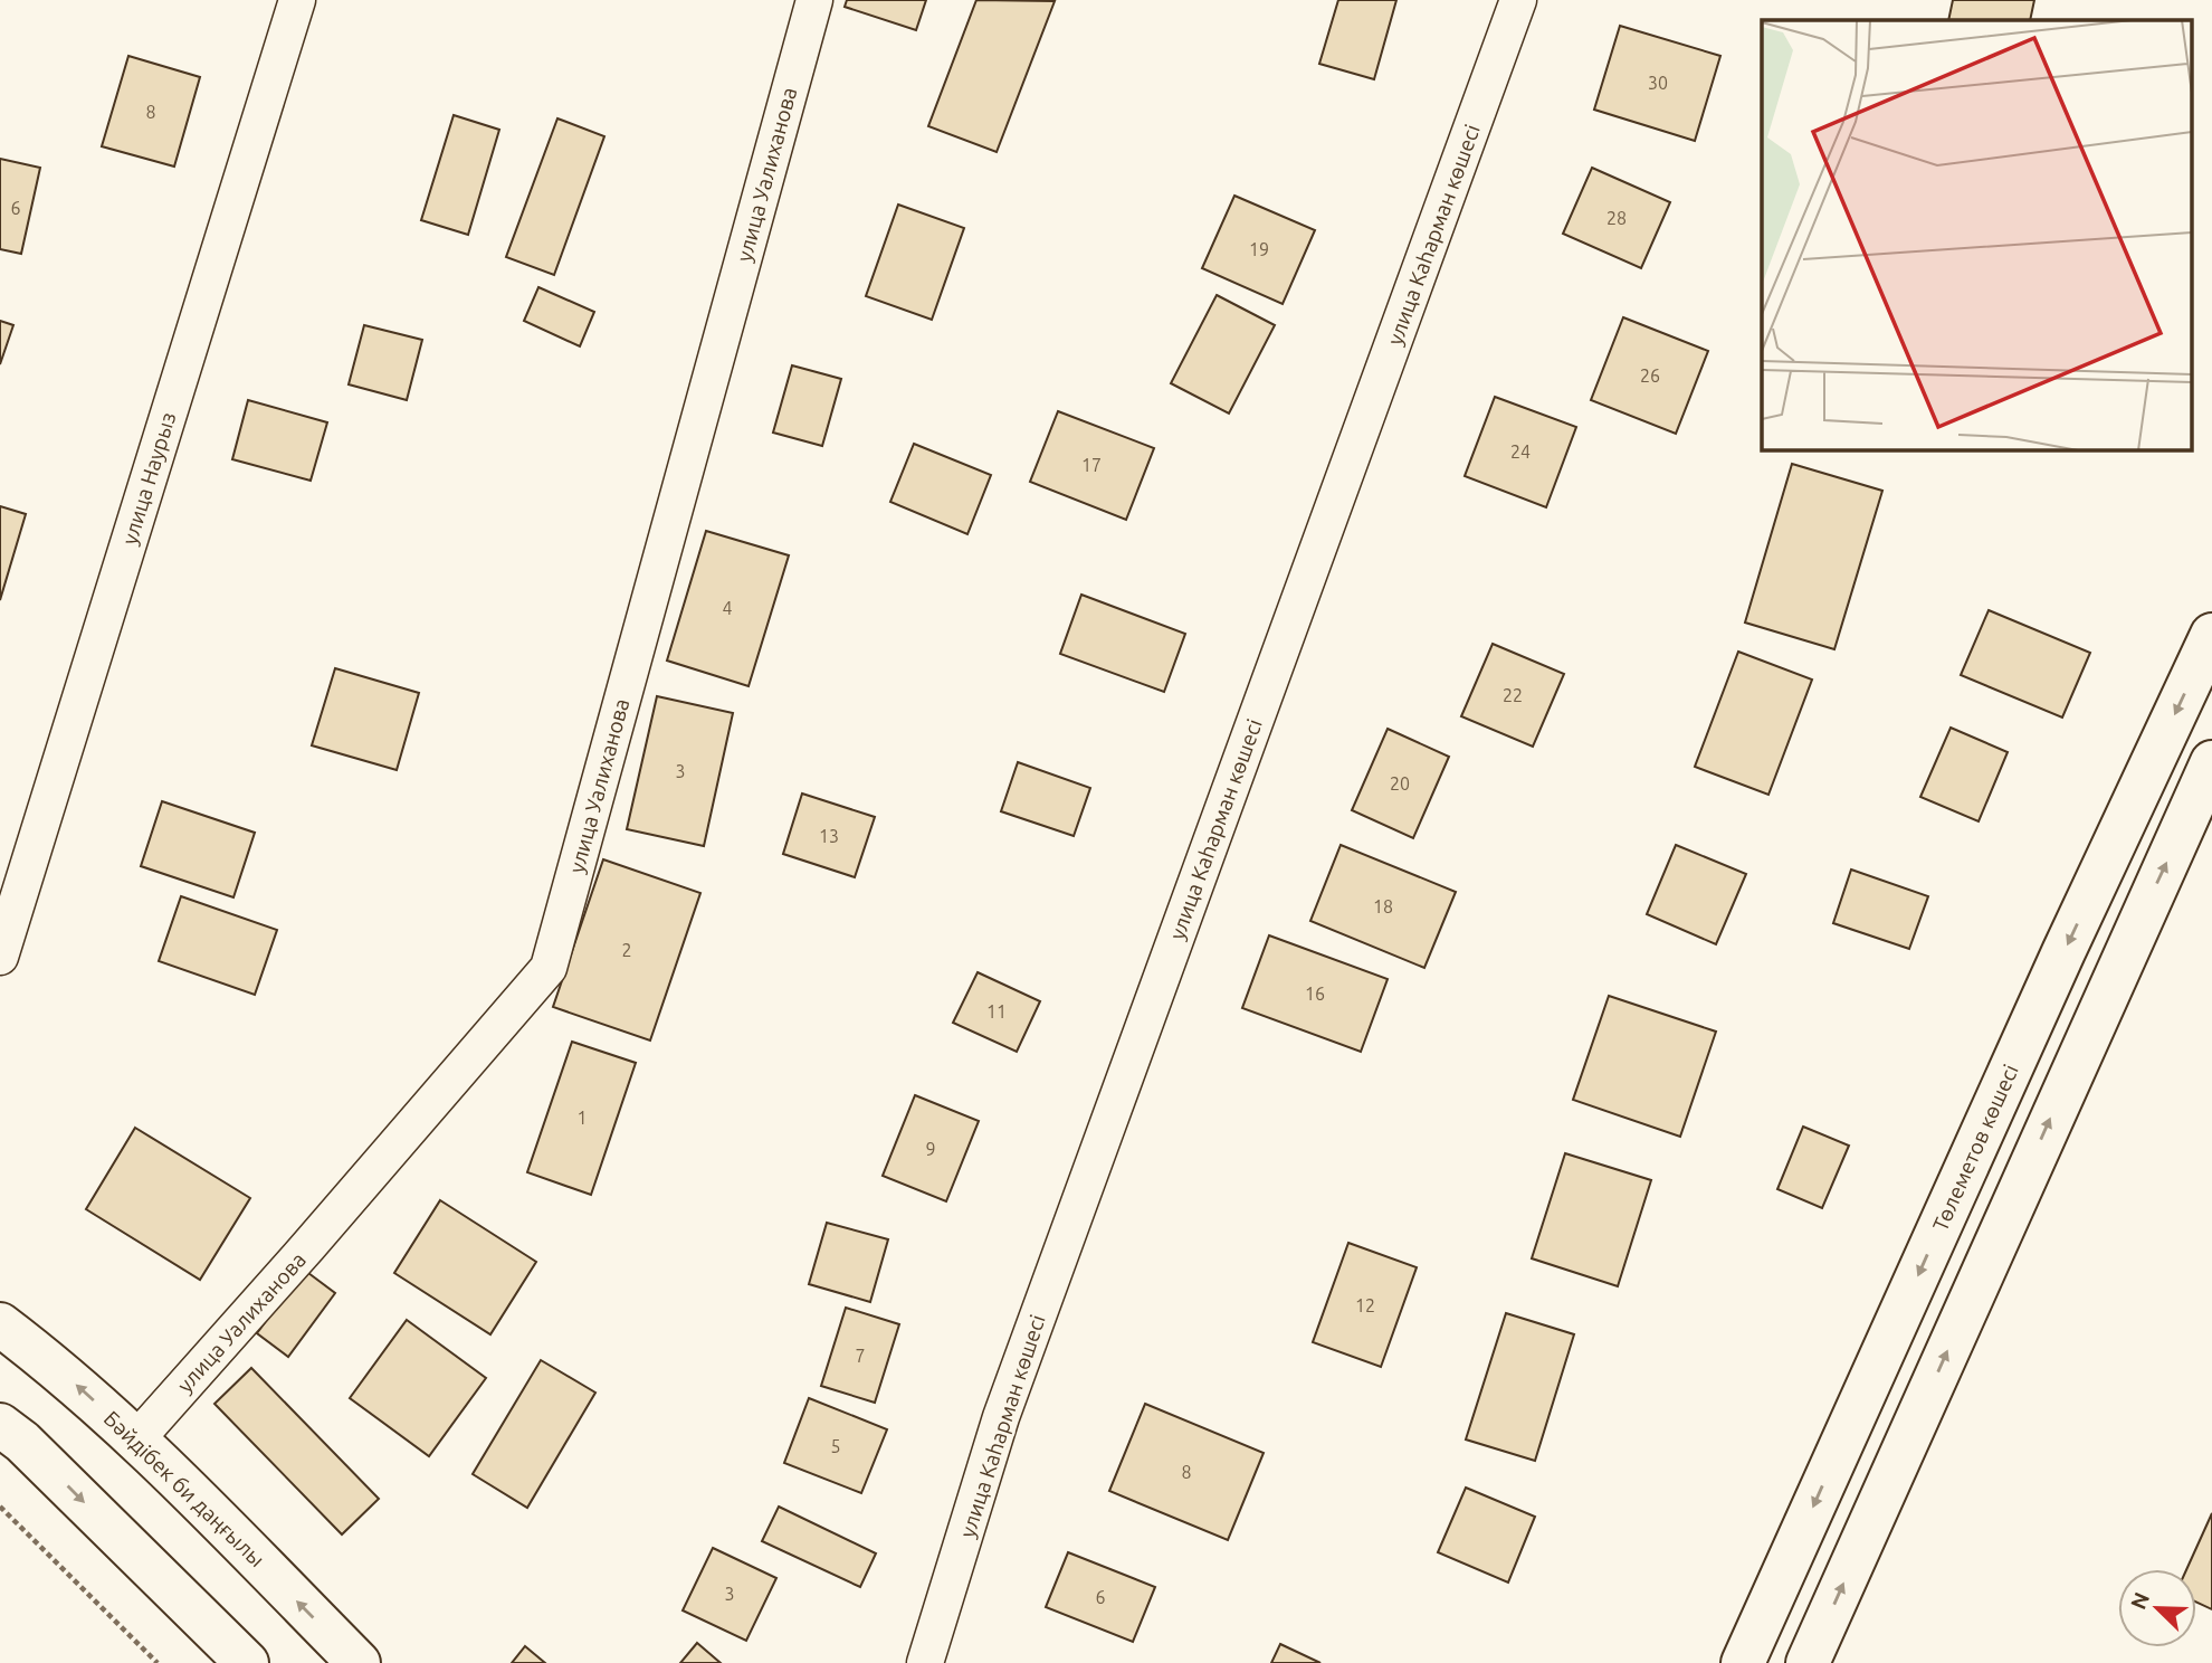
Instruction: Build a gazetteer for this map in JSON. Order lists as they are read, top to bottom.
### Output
{
  "streets": {
    "main road": ["Төлеметов көшесі", "Бәйдібек би даңғылы"],
    "street": ["улица Уалиханова", "улица Каһарман көшесі", "улица Наурыз"]
  },
  "crossings": [
    ["улица Уалиханова", "Бәйдібек би даңғылы"]
  ],
  "house_numbers": [
    "30",
    "8",
    "6",
    "28",
    "19",
    "26",
    "24",
    "17",
    "4",
    "22",
    "3",
    "20",
    "13",
    "18",
    "2",
    "16",
    "11",
    "1",
    "9",
    "12",
    "7",
    "5",
    "8",
    "3",
    "6"
  ],
  "north": "top left"
}
